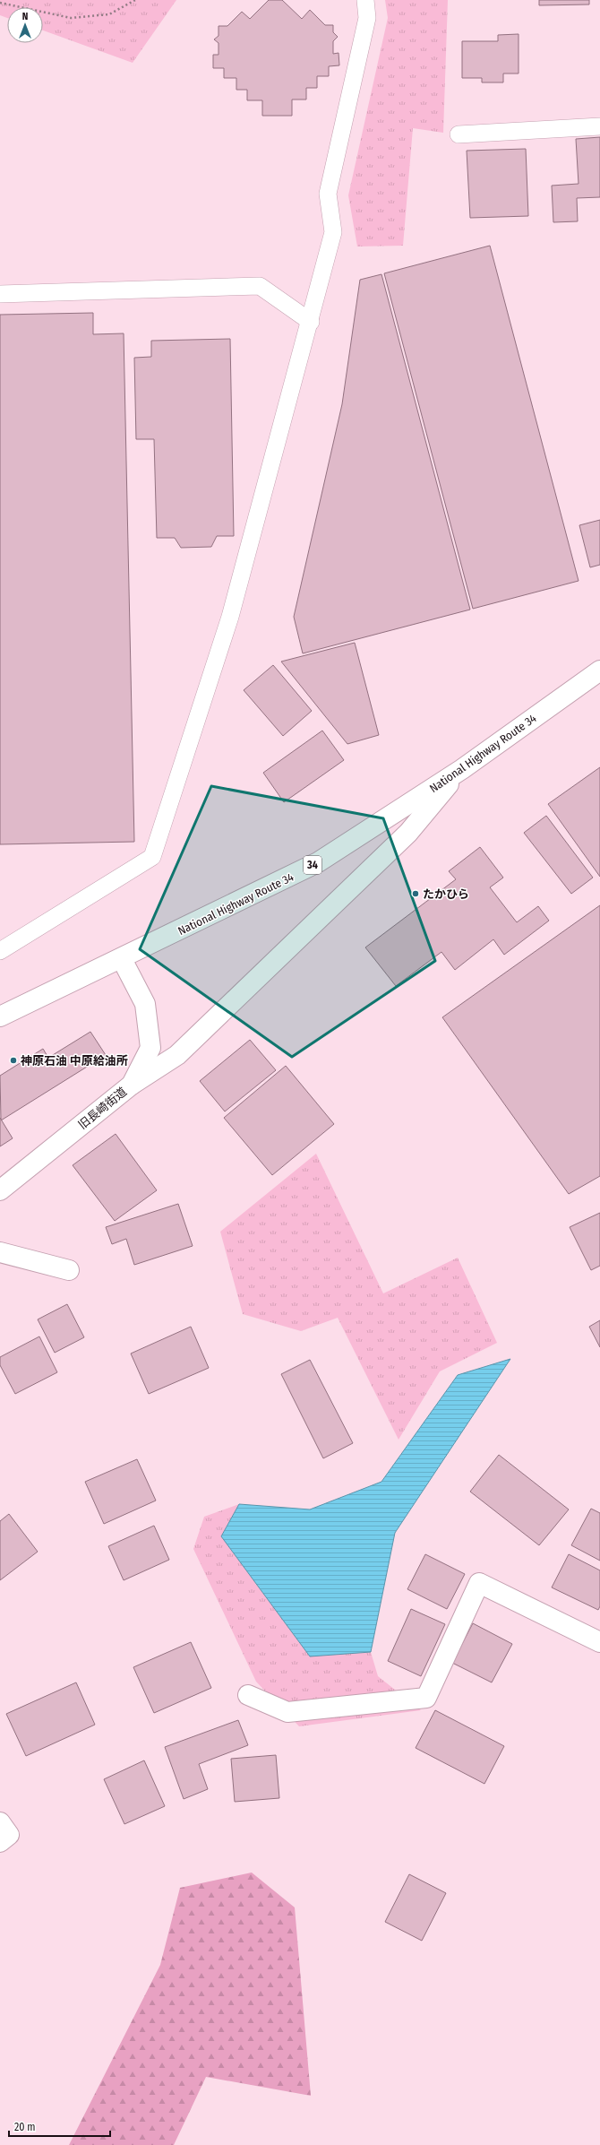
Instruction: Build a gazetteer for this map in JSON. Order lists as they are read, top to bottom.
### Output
{
  "streets": {
    "main road": ["National Highway Route 34", "34", "旧長崎街道"]
  },
  "crossings": [
    ["National Highway Route 34", "旧長崎街道"]
  ],
  "places": ["たかひら", "神原石油 中原給油所"],
  "scale_bar": "20 m",
  "north": "top"
}
